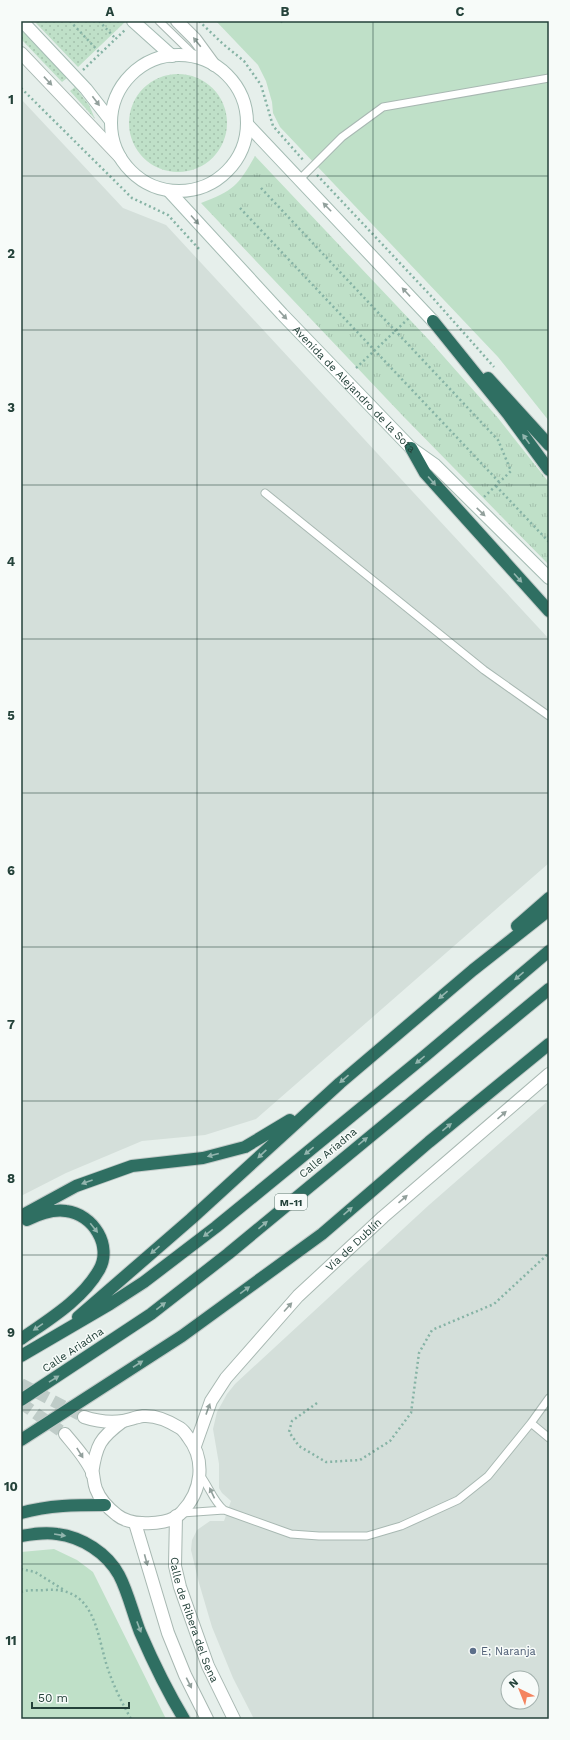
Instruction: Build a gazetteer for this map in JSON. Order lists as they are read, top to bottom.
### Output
{
  "streets": {
    "highway": ["Calle Ariadna", "M-11"],
    "street": ["Avenida de Alejandro de la Sota", "Vía de Dublín", "Calle de Ribera del Sena"]
  },
  "crossings": [
    ["Vía de Dublín", "Calle de Ribera del Sena"]
  ],
  "one_way": ["Vía de Dublín"],
  "places": ["E; Naranja"],
  "scale_bar": "50 m",
  "north": "top left",
  "grid": {
    "columns": ["A", "B", "C"],
    "rows": [
      "1",
      "2",
      "3",
      "4",
      "5",
      "6",
      "7",
      "8",
      "9",
      "10",
      "11"
    ]
  }
}
